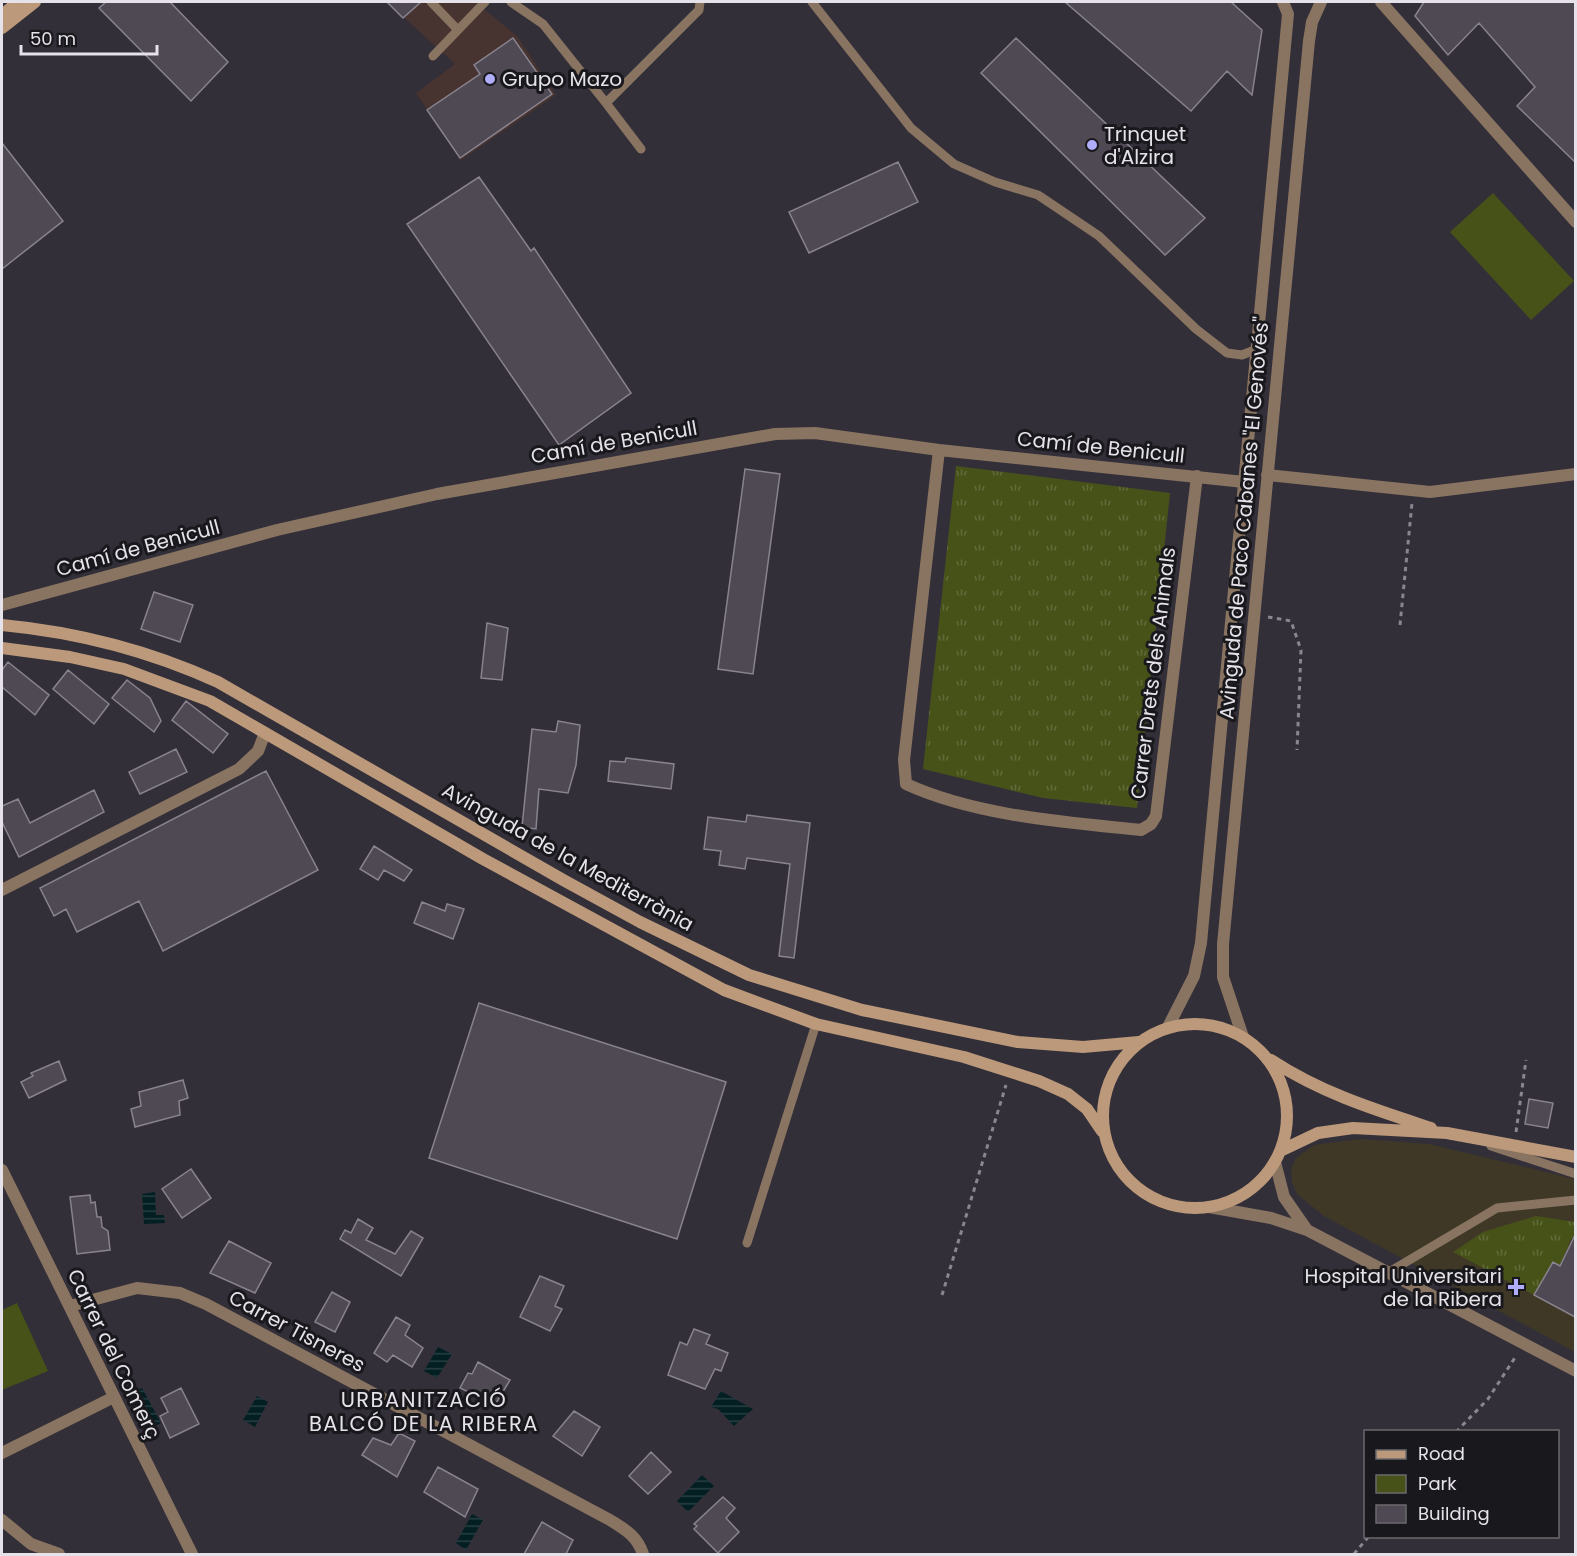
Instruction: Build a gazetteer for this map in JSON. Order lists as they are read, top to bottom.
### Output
{
  "streets": {
    "main road": ["Avinguda de la Mediterrània"],
    "street": [
      "Camí de Benicull",
      "Avinguda de Paco Cabanes \"El Genovés\"",
      "Carrer Drets dels Animals",
      "Carrer Tisneres",
      "Carrer del Comerç"
    ]
  },
  "crossings": [
    ["Camí de Benicull", "Avinguda de Paco Cabanes \"El Genovés\""],
    ["Camí de Benicull", "Carrer Drets dels Animals"],
    ["Avinguda de Paco Cabanes \"El Genovés\"", "Avinguda de la Mediterrània"],
    ["Carrer Tisneres", "Carrer del Comerç"]
  ],
  "districts": ["URBANITZACIÓ BALCÓ DE LA RIBERA"],
  "places": {
    "other": ["Grupo Mazo", "Trinquet d'Alzira"],
    "health": ["Hospital Universitari de la Ribera"]
  },
  "legend": ["Road", "Park", "Building"],
  "scale_bar": "50 m"
}
